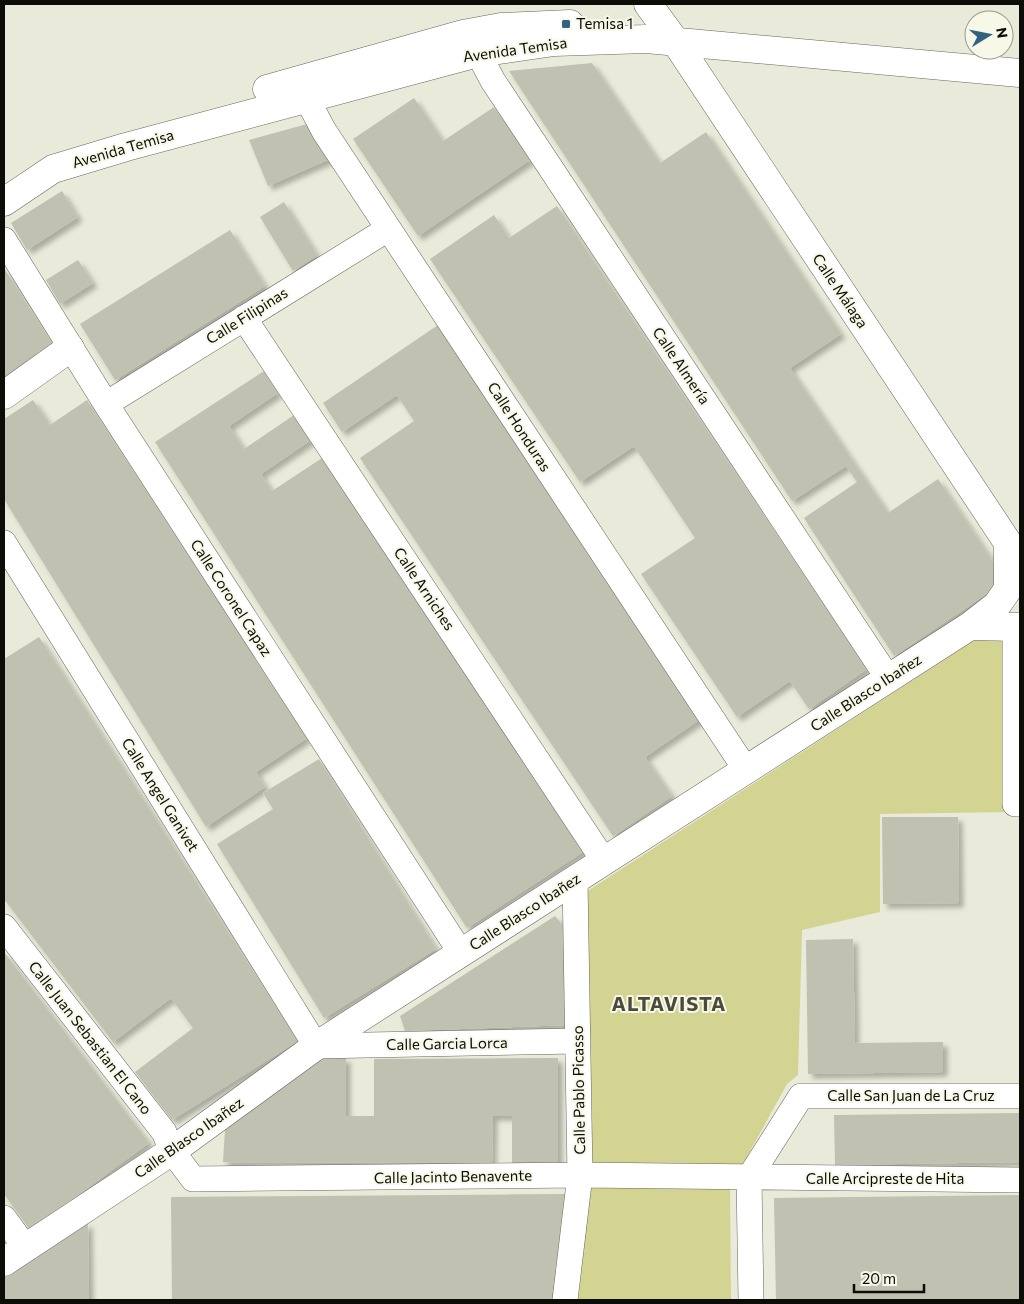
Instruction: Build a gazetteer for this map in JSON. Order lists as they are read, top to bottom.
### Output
{
  "streets": {
    "street": [
      "Avenida Temisa",
      "Calle Málaga",
      "Calle Filipinas",
      "Calle Almería",
      "Calle Honduras",
      "Calle Arniches",
      "Calle Coronel Capaz",
      "Calle Blasco Ibañez",
      "Calle Angel Ganivet",
      "Calle Juan Sebastian El Cano",
      "Calle Garcia Lorca",
      "Calle Pablo Picasso",
      "Calle San Juan de La Cruz",
      "Calle Jacinto Benavente",
      "Calle Arcipreste de Hita"
    ]
  },
  "crossings": [
    ["Avenida Temisa", "Calle Málaga"],
    ["Avenida Temisa", "Calle Almería"],
    ["Avenida Temisa", "Calle Honduras"],
    ["Calle Málaga", "Calle Blasco Ibañez"],
    ["Calle Filipinas", "Calle Honduras"],
    ["Calle Filipinas", "Calle Arniches"],
    ["Calle Filipinas", "Calle Coronel Capaz"],
    ["Calle Almería", "Calle Blasco Ibañez"],
    ["Calle Honduras", "Calle Blasco Ibañez"],
    ["Calle Arniches", "Calle Blasco Ibañez"],
    ["Calle Coronel Capaz", "Calle Blasco Ibañez"],
    ["Calle Blasco Ibañez", "Calle Angel Ganivet"],
    ["Calle Blasco Ibañez", "Calle Juan Sebastian El Cano"],
    ["Calle Blasco Ibañez", "Calle Garcia Lorca"],
    ["Calle Blasco Ibañez", "Calle Pablo Picasso"],
    ["Calle Blasco Ibañez", "Calle Jacinto Benavente"],
    ["Calle Angel Ganivet", "Calle Garcia Lorca"],
    ["Calle Juan Sebastian El Cano", "Calle Jacinto Benavente"],
    ["Calle Garcia Lorca", "Calle Pablo Picasso"],
    ["Calle Pablo Picasso", "Calle Jacinto Benavente"],
    ["Calle San Juan de La Cruz", "Calle Jacinto Benavente"],
    ["Calle San Juan de La Cruz", "Calle Arcipreste de Hita"],
    ["Calle Jacinto Benavente", "Calle Arcipreste de Hita"]
  ],
  "districts": ["ALTAVISTA"],
  "places": {
    "transit": ["Temisa 1"]
  },
  "scale_bar": "20 m",
  "north": "right"
}
